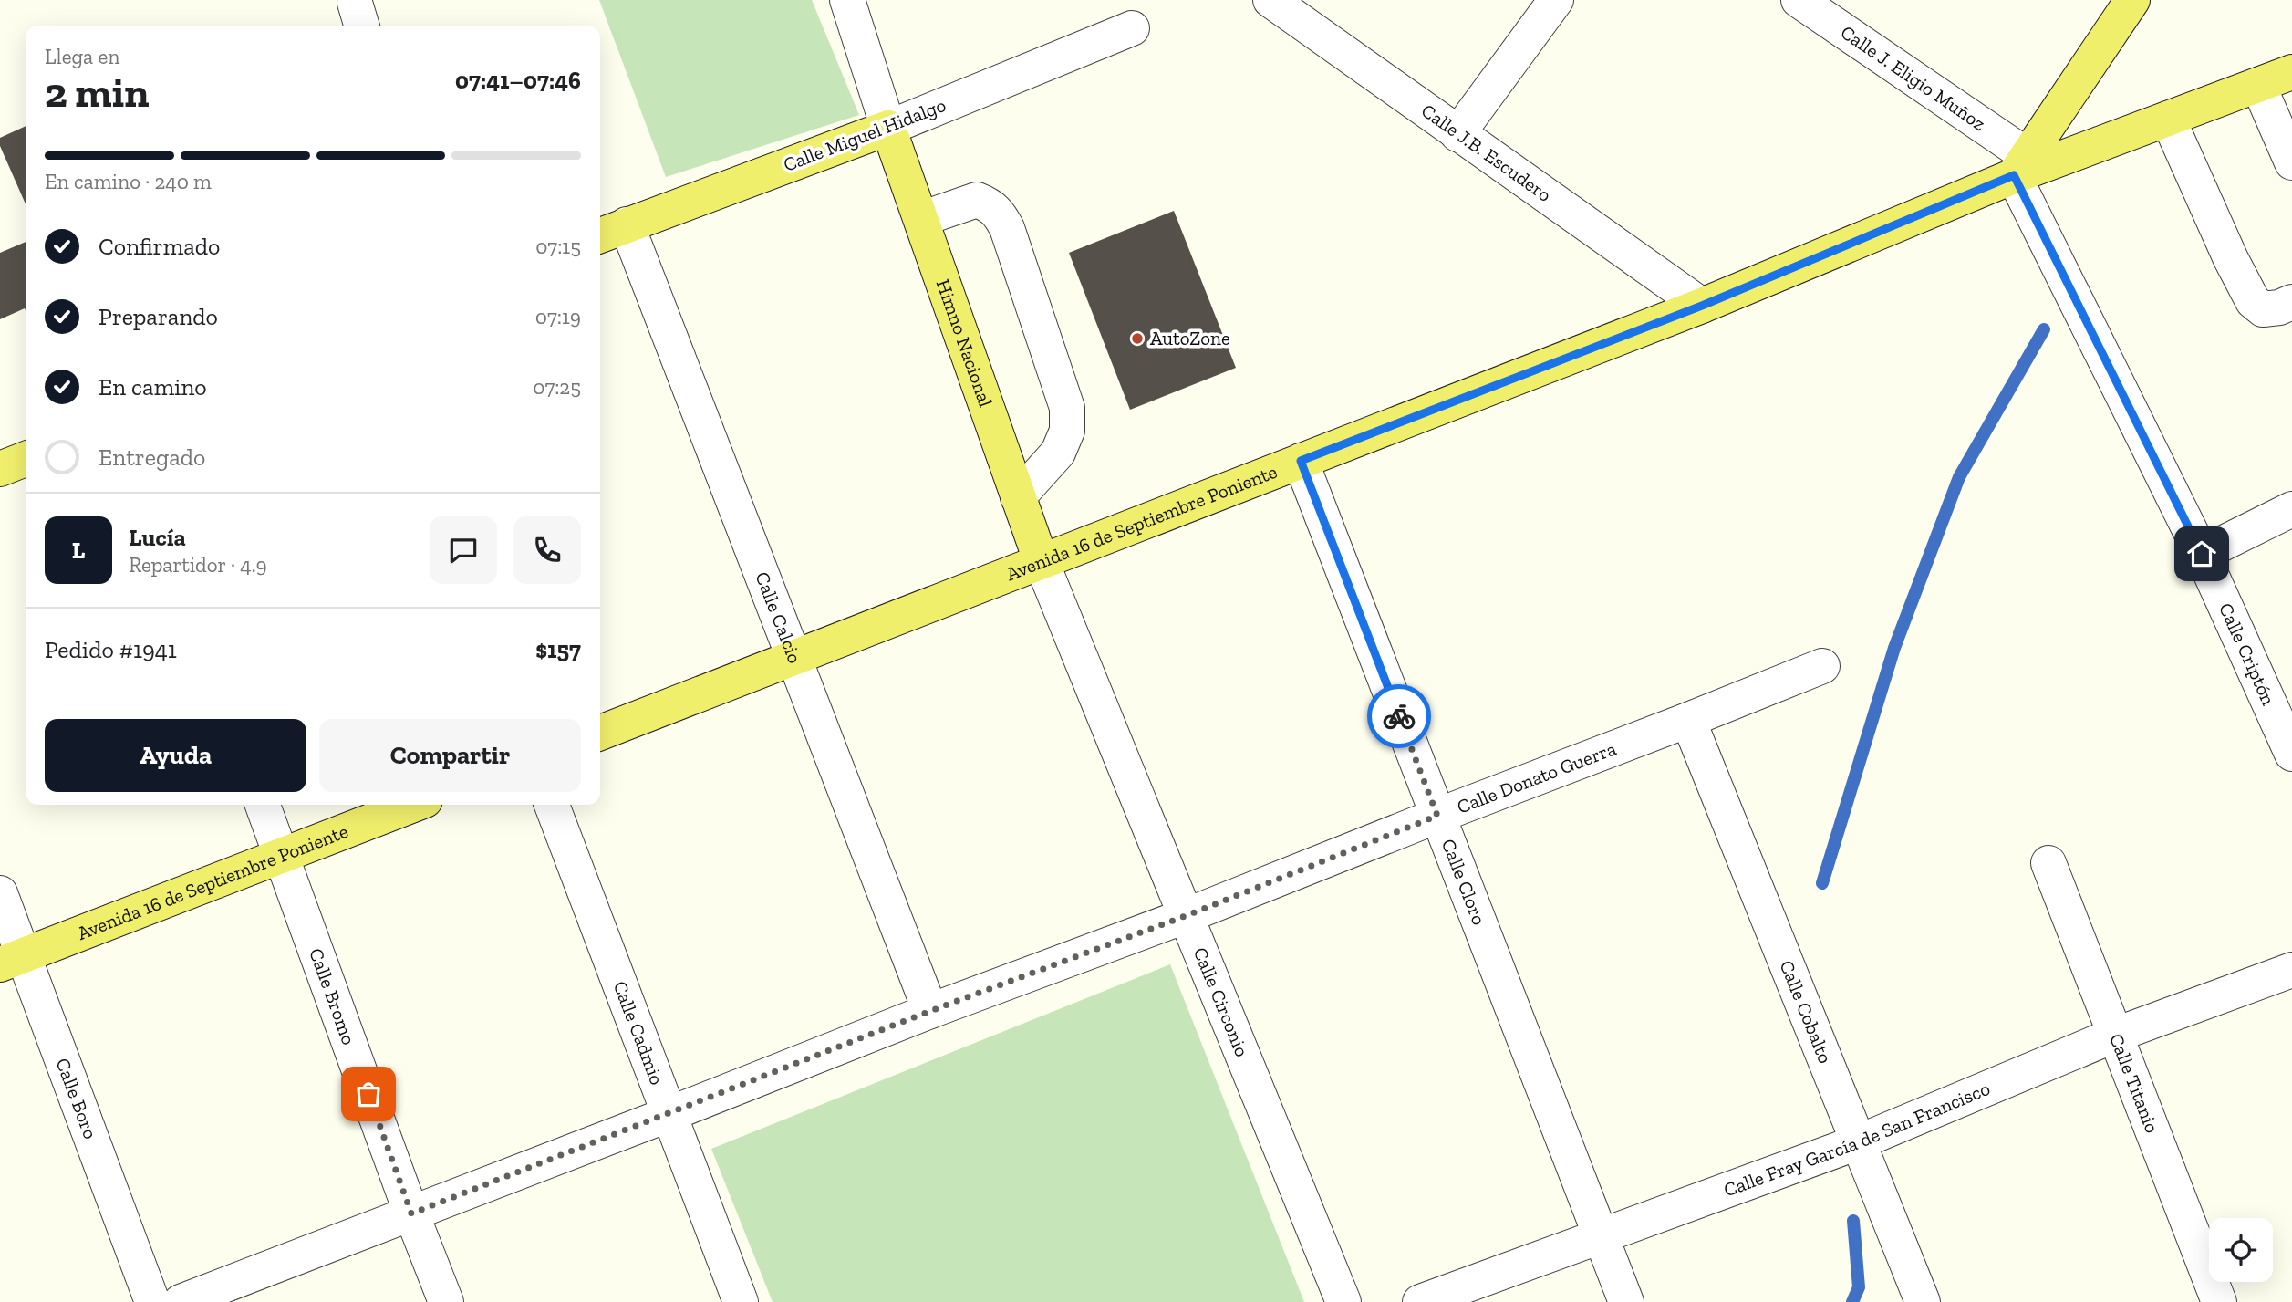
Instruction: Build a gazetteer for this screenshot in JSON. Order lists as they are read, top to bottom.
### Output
{
  "streets": {
    "main road": ["Calle Miguel Hidalgo", "Himno Nacional", "Avenida 16 de Septiembre Poniente"],
    "street": [
      "Calle J. Eligio Muñoz",
      "Calle J.B. Escudero",
      "Calle Calcio",
      "Calle Criptón",
      "Calle Donato Guerra",
      "Calle Cloro",
      "Calle Bromo",
      "Calle Circonio",
      "Calle Cobalto",
      "Calle Cadmio",
      "Calle Titanio",
      "Calle Boro",
      "Calle Fray García de San Francisco"
    ]
  },
  "crossings": [
    ["Calle J. Eligio Muñoz", "Avenida 16 de Septiembre Poniente"],
    ["Calle J. Eligio Muñoz", "Calle Criptón"],
    ["Calle Miguel Hidalgo", "Himno Nacional"],
    ["Calle Miguel Hidalgo", "Calle Calcio"],
    ["Calle J.B. Escudero", "Avenida 16 de Septiembre Poniente"],
    ["Himno Nacional", "Avenida 16 de Septiembre Poniente"],
    ["Himno Nacional", "Calle Circonio"],
    ["Avenida 16 de Septiembre Poniente", "Calle Calcio"],
    ["Avenida 16 de Septiembre Poniente", "Calle Criptón"],
    ["Avenida 16 de Septiembre Poniente", "Calle Cloro"],
    ["Avenida 16 de Septiembre Poniente", "Calle Bromo"],
    ["Avenida 16 de Septiembre Poniente", "Calle Circonio"],
    ["Avenida 16 de Septiembre Poniente", "Calle Boro"],
    ["Calle Calcio", "Calle Donato Guerra"],
    ["Calle Donato Guerra", "Calle Cloro"],
    ["Calle Donato Guerra", "Calle Bromo"],
    ["Calle Donato Guerra", "Calle Circonio"],
    ["Calle Donato Guerra", "Calle Cobalto"],
    ["Calle Donato Guerra", "Calle Cadmio"],
    ["Calle Cloro", "Calle Fray García de San Francisco"],
    ["Calle Cobalto", "Calle Fray García de San Francisco"],
    ["Calle Titanio", "Calle Fray García de San Francisco"]
  ],
  "places": ["AutoZone"],
  "page": {
    "heading": ["2 min", "Llega en", "07:41–07:46"],
    "panel": [
      "Lucía",
      "Repartidor · 4.9",
      "Pedido #1941",
      "$157"
    ],
    "bar": "En camino · 240 m",
    "list": [
      ["Confirmado", "07:15"],
      ["Preparando", "07:19"],
      ["En camino", "07:25"],
      "Entregado"
    ],
    "round": "L",
    "buttons": ["Ayuda", "Compartir"]
  }
}
